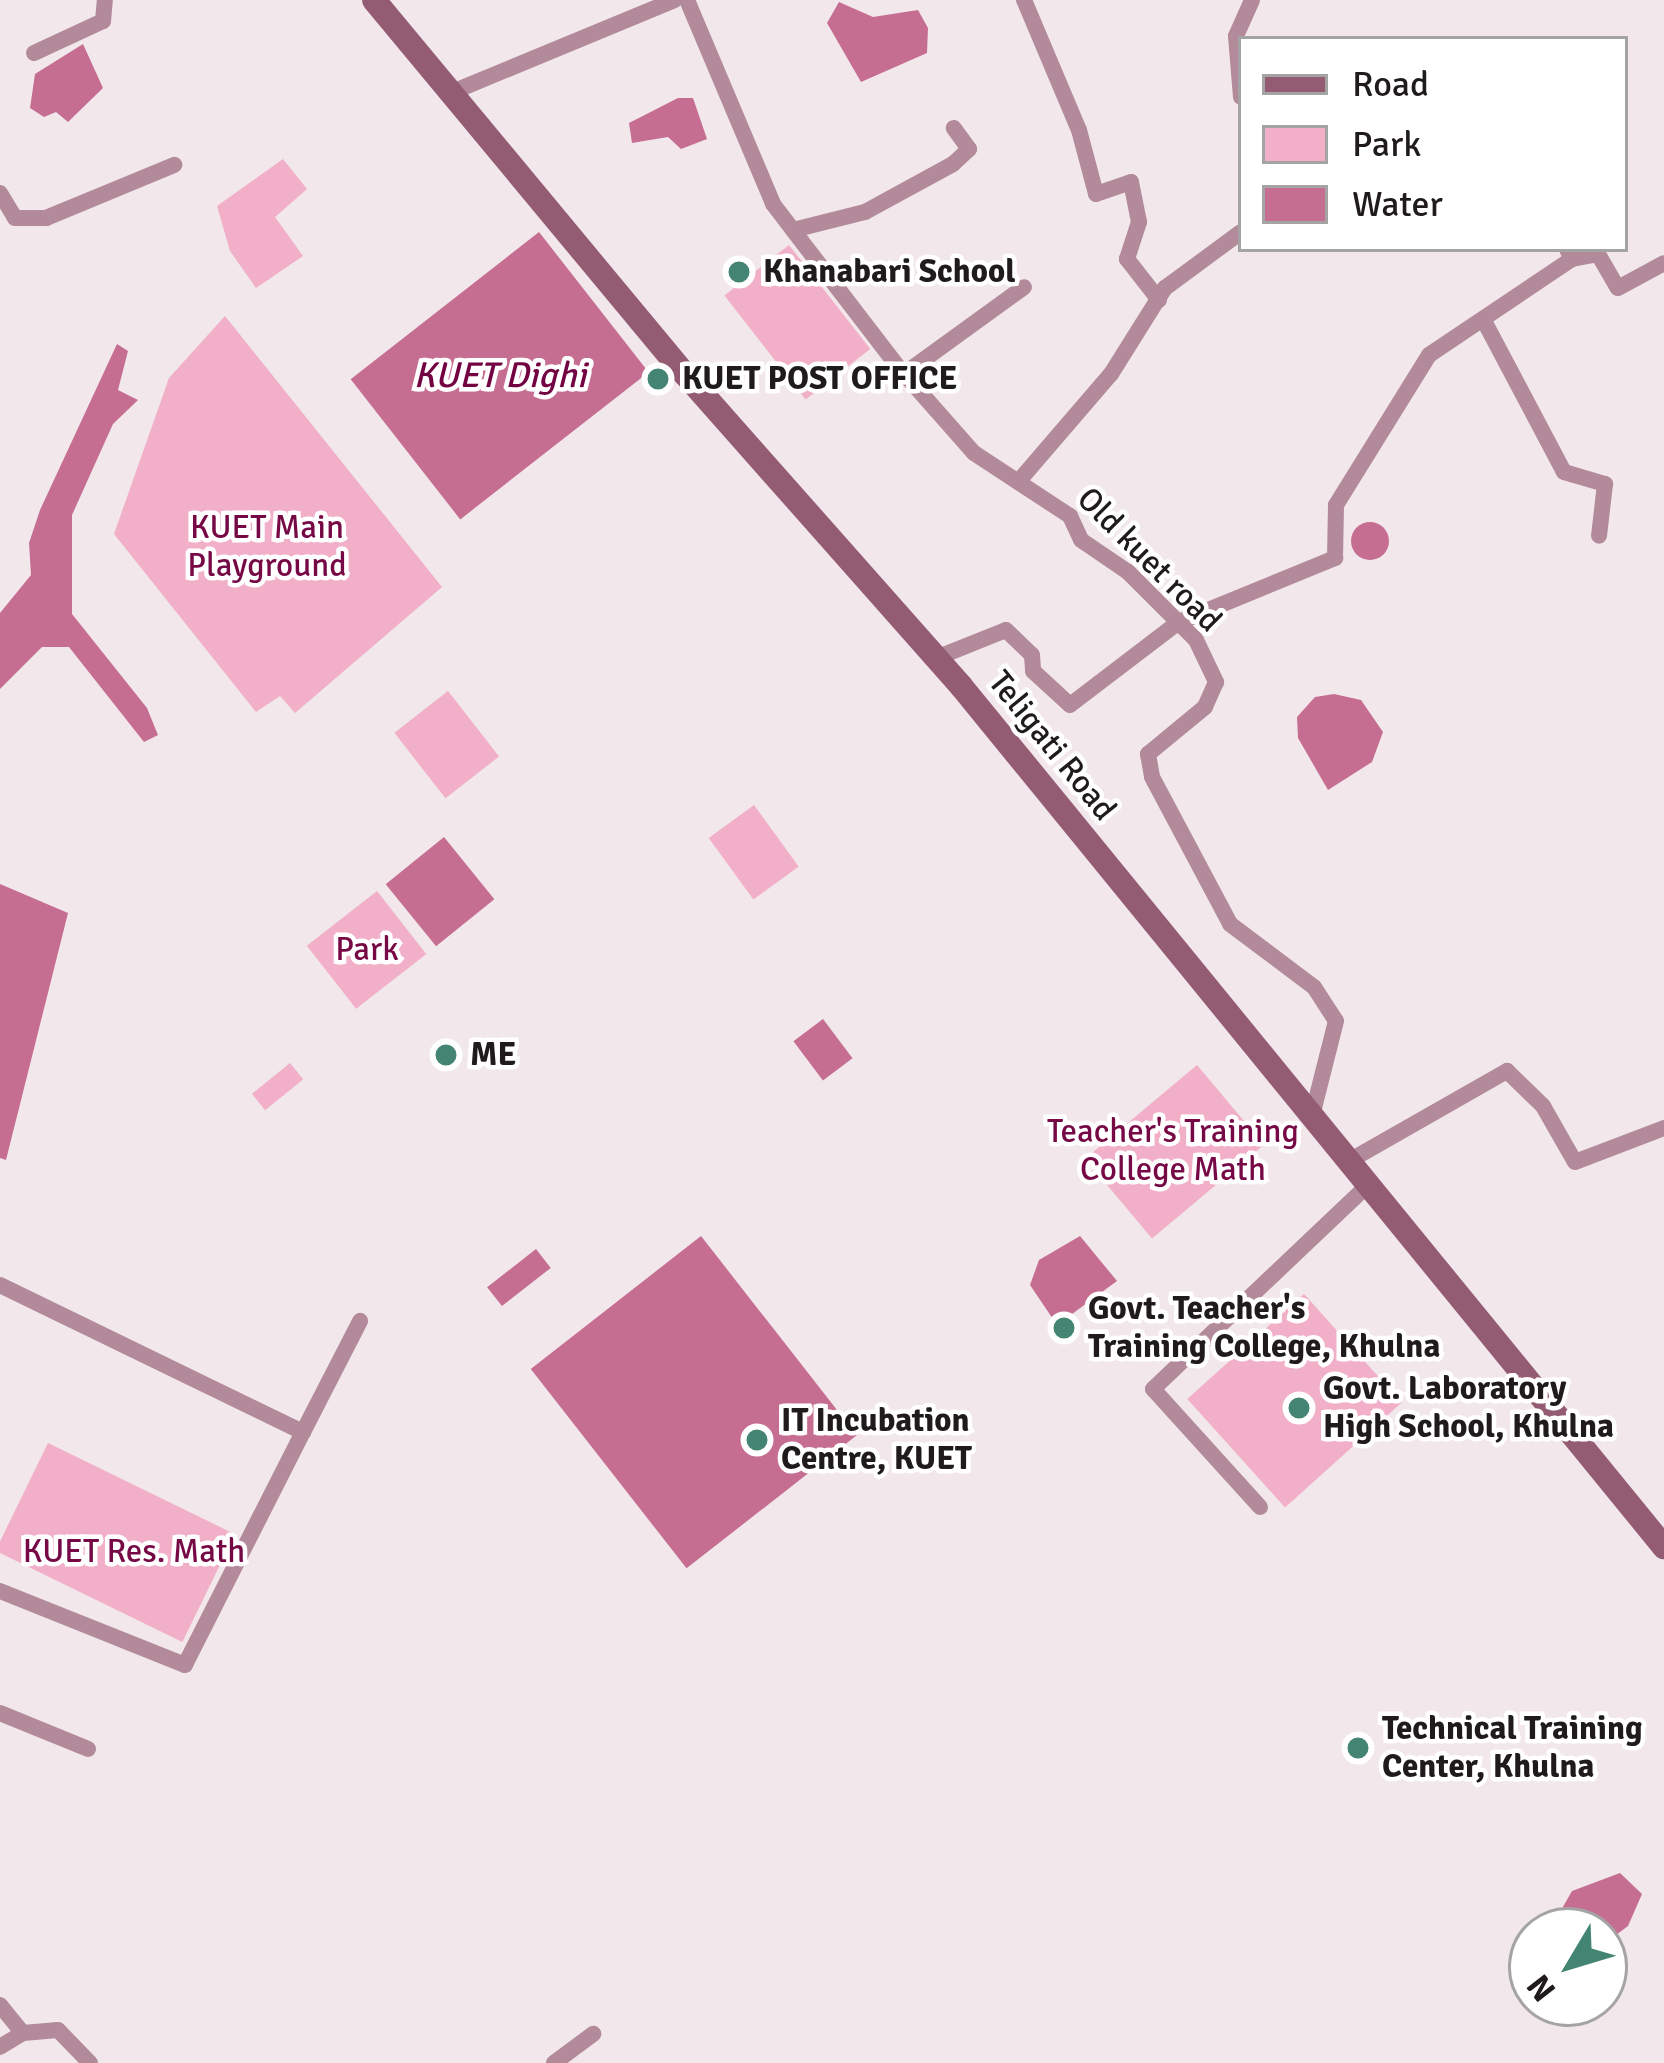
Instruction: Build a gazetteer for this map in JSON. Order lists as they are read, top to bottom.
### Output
{
  "streets": {
    "main road": ["Teligati Road"],
    "street": ["Old kuet road"]
  },
  "crossings": [
    ["Old kuet road", "Teligati Road"]
  ],
  "water": ["KUET Dighi"],
  "parks": [
    "KUET Main Playground",
    "Park",
    "Teacher's Training College Math",
    "KUET Res. Math"
  ],
  "places": [
    "Khanabari School",
    "KUET POST OFFICE",
    "ME",
    "Govt. Teacher's Training College, Khulna",
    "Govt. Laboratory High School, Khulna",
    "IT Incubation Centre, KUET",
    "Technical Training Center, Khulna"
  ],
  "legend": ["Road", "Park", "Water"],
  "north": "bottom left"
}
